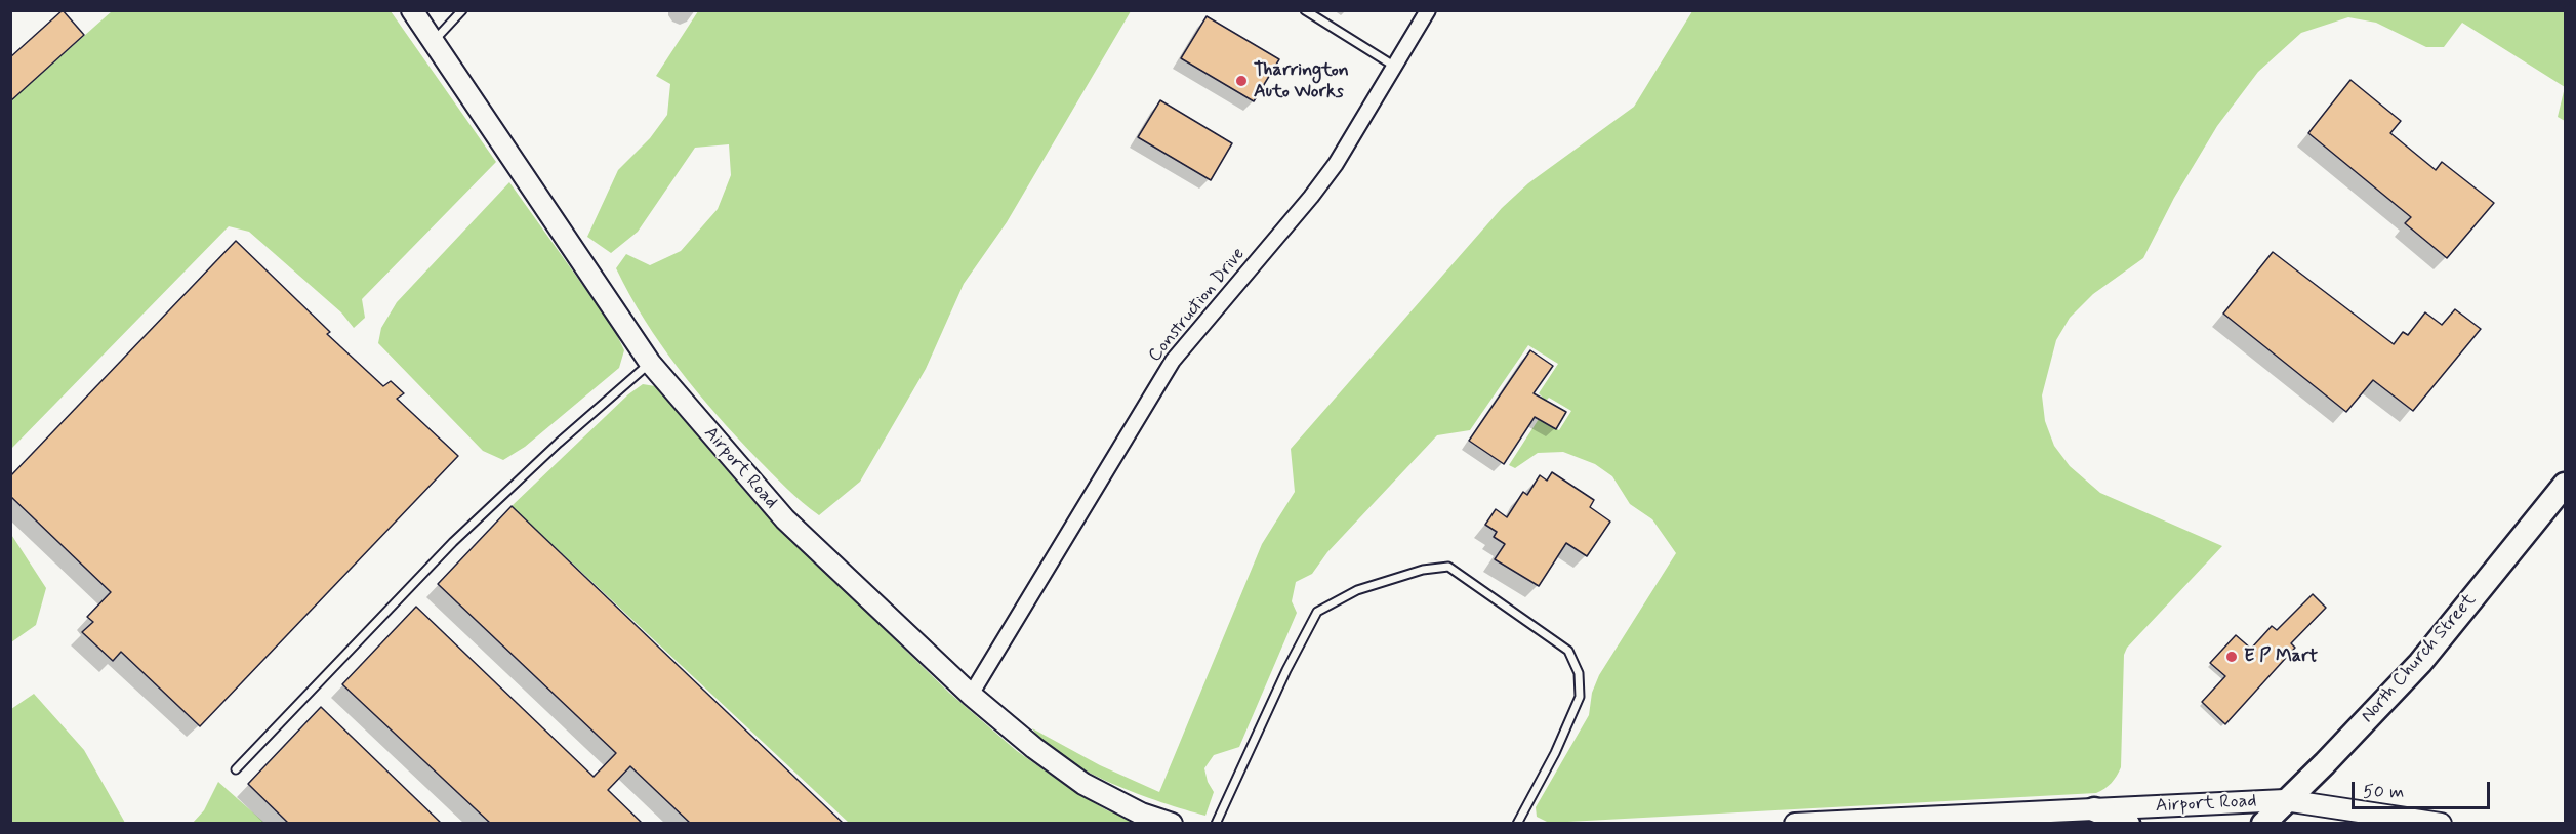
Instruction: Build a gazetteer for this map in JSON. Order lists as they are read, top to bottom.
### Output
{
  "streets": {
    "main road": ["Airport Road", "North Church Street"],
    "street": ["Construction Drive"]
  },
  "crossings": [
    ["Construction Drive", "Airport Road"],
    ["Airport Road", "North Church Street"]
  ],
  "places": ["Tharrington Auto Works", "E P Mart"],
  "scale_bar": "50 m"
}
